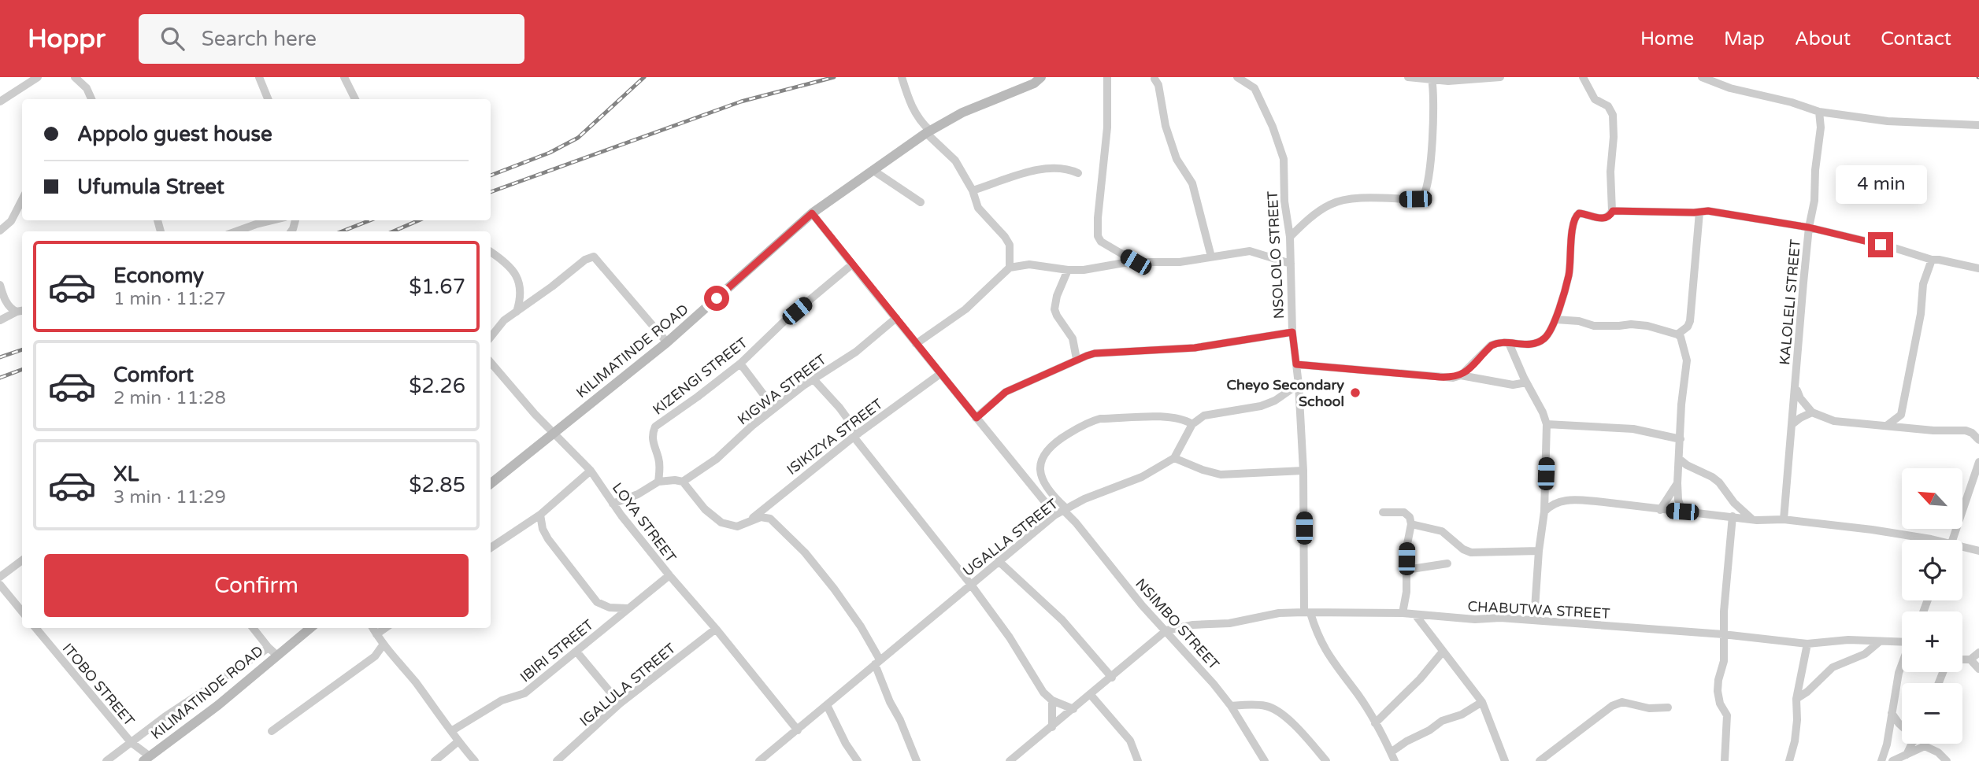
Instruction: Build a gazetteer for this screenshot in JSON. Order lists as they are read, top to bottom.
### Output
{
  "streets": {
    "main road": ["KILIMATINDE ROAD"],
    "street": [
      "NSOLOLO STREET",
      "KALOLELI STREET",
      "KIZENGI STREET",
      "KIGWA STREET",
      "ISIKIZYA STREET",
      "LOYA STREET",
      "UGALLA STREET",
      "CHABUTWA STREET",
      "NSIMBO STREET",
      "IBIRI STREET",
      "ITOBO STREET",
      "IGALULA STREET"
    ]
  },
  "crossings": [
    ["NSOLOLO STREET", "CHABUTWA STREET"],
    ["KILIMATINDE ROAD", "LOYA STREET"],
    ["KILIMATINDE ROAD", "ITOBO STREET"],
    ["LOYA STREET", "UGALLA STREET"],
    ["LOYA STREET", "IBIRI STREET"],
    ["LOYA STREET", "IGALULA STREET"],
    ["UGALLA STREET", "NSIMBO STREET"],
    ["CHABUTWA STREET", "NSIMBO STREET"]
  ],
  "places": ["Cheyo Secondary School"],
  "north": "top left",
  "page": {
    "header": "Hoppr",
    "search": "Search here",
    "nav": [
      "Home",
      "Map",
      "About",
      "Contact"
    ],
    "banner": ["Appolo guest house", "Ufumula Street"],
    "bubble": "4 min",
    "list": [
      {
        "name": "Economy",
        "note": "1 min · 11:27",
        "value": "$1.67"
      },
      {
        "name": "Comfort",
        "note": "2 min · 11:28",
        "value": "$2.26"
      },
      {
        "name": "XL",
        "note": "3 min · 11:29",
        "value": "$2.85"
      }
    ],
    "map_buttons": ["+", "−"],
    "buttons": "Confirm"
  }
}
